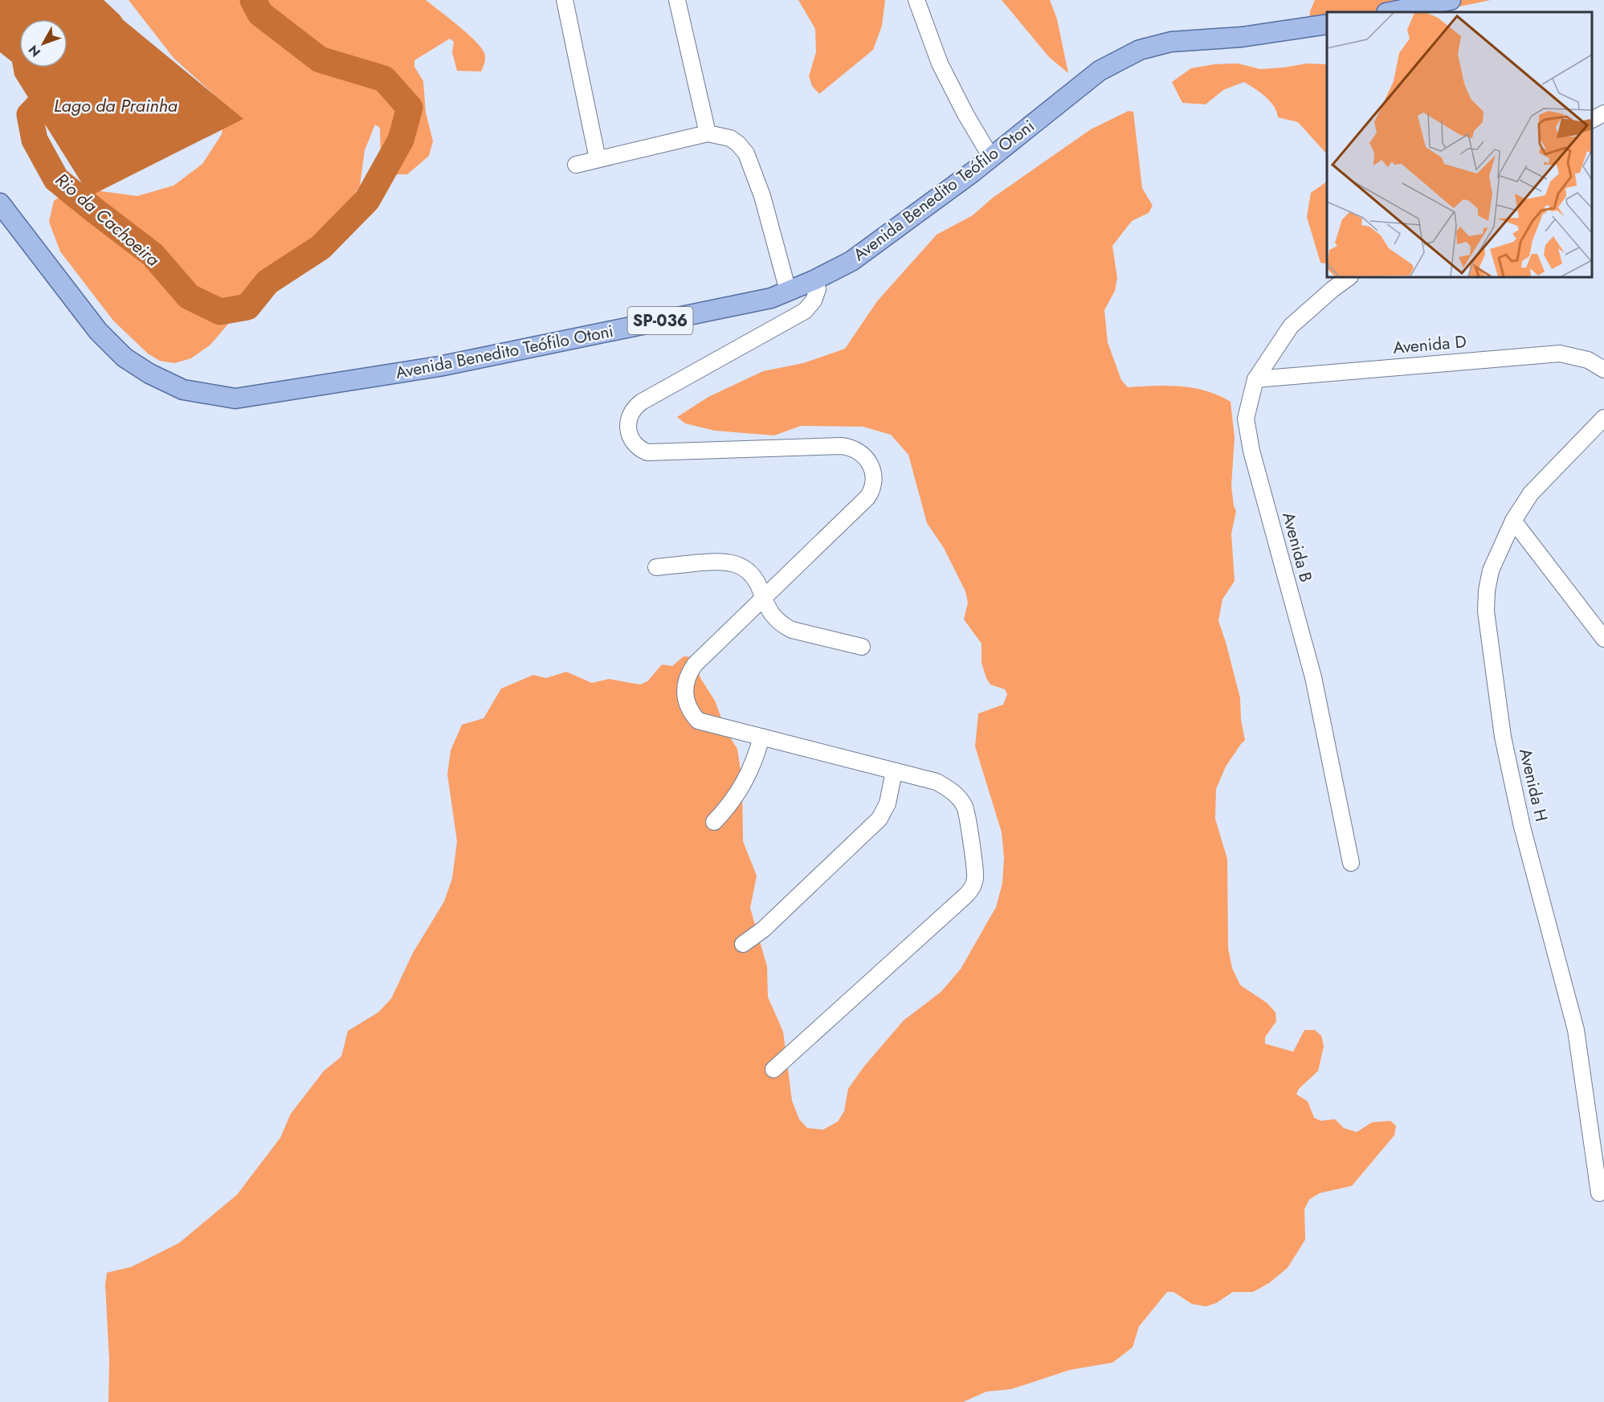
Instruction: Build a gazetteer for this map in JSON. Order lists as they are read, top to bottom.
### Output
{
  "streets": {
    "main road": ["Avenida Benedito Teófilo Otoni", "SP-036"],
    "street": ["Avenida D", "Avenida B", "Avenida H"]
  },
  "crossings": [
    ["Avenida D", "Avenida B"]
  ],
  "water": ["Lago da Prainha", "Rio da Cachoeira"],
  "north": "bottom left"
}
